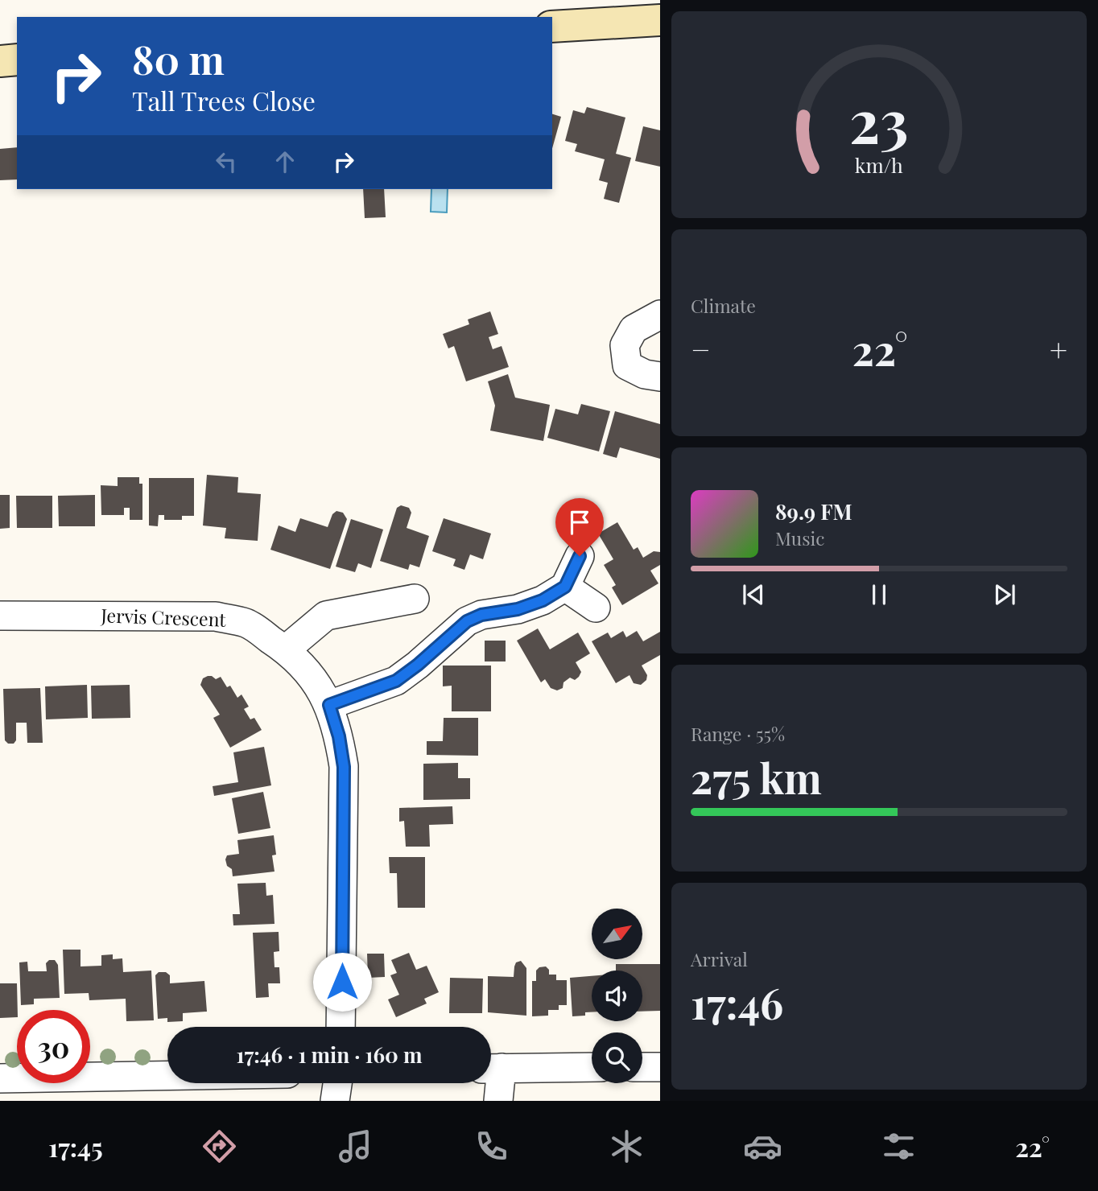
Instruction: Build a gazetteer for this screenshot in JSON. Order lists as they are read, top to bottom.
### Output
{
  "streets": {
    "street": ["Jervis Crescent"]
  },
  "north": "top right",
  "page": {
    "turn": ["80 m", "Tall Trees Close"],
    "tile": [
      "Climate",
      ["Range · 55%", "275 km"],
      ["Arrival", "17:46"]
    ],
    "heat": ["−", "22°", "+"],
    "song": ["89.9 FM", "Music"],
    "limit": "30",
    "trip": "17:46 · 1 min · 160 m",
    "tabs": ["17:45", "22°"],
    "gauge": ["23", "km/h"]
  }
}
